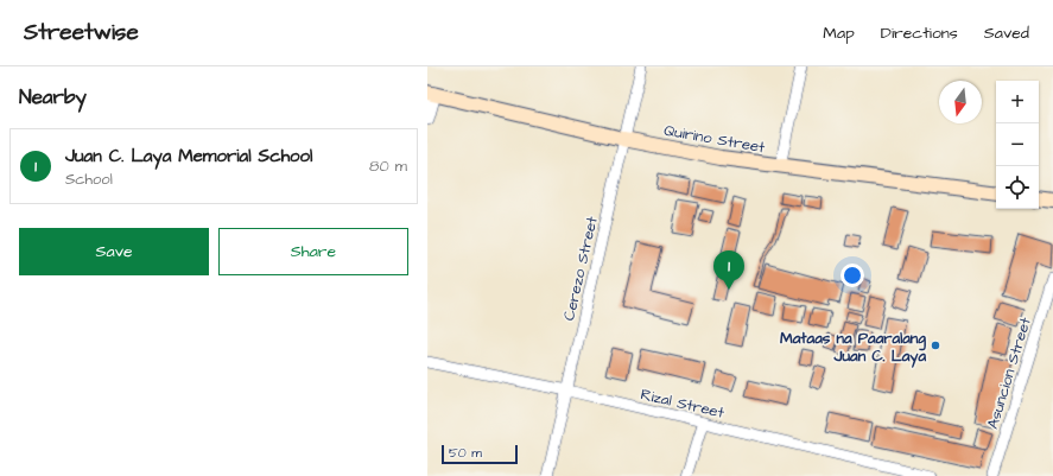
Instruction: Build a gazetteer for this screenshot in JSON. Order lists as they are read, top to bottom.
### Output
{
  "streets": {
    "main road": ["Quirino Street"],
    "street": ["Cerezo Street", "Asuncion Street", "Rizal Street"]
  },
  "crossings": [
    ["Quirino Street", "Cerezo Street"],
    ["Cerezo Street", "Rizal Street"]
  ],
  "places": ["Mataas na Paaralang Juan C. Laya"],
  "scale_bar": "50 m",
  "north": "bottom",
  "page": {
    "header": "Streetwise",
    "nav": ["Map", "Directions", "Saved"],
    "heading": "Nearby",
    "map_buttons": ["+", "−"],
    "list": [
      {
        "mark": "1",
        "name": "Juan C. Laya Memorial School",
        "note": "School",
        "value": "80 m"
      }
    ],
    "buttons": ["Save", "Share"],
    "pins": "1",
    "scale": "50 m"
  }
}
